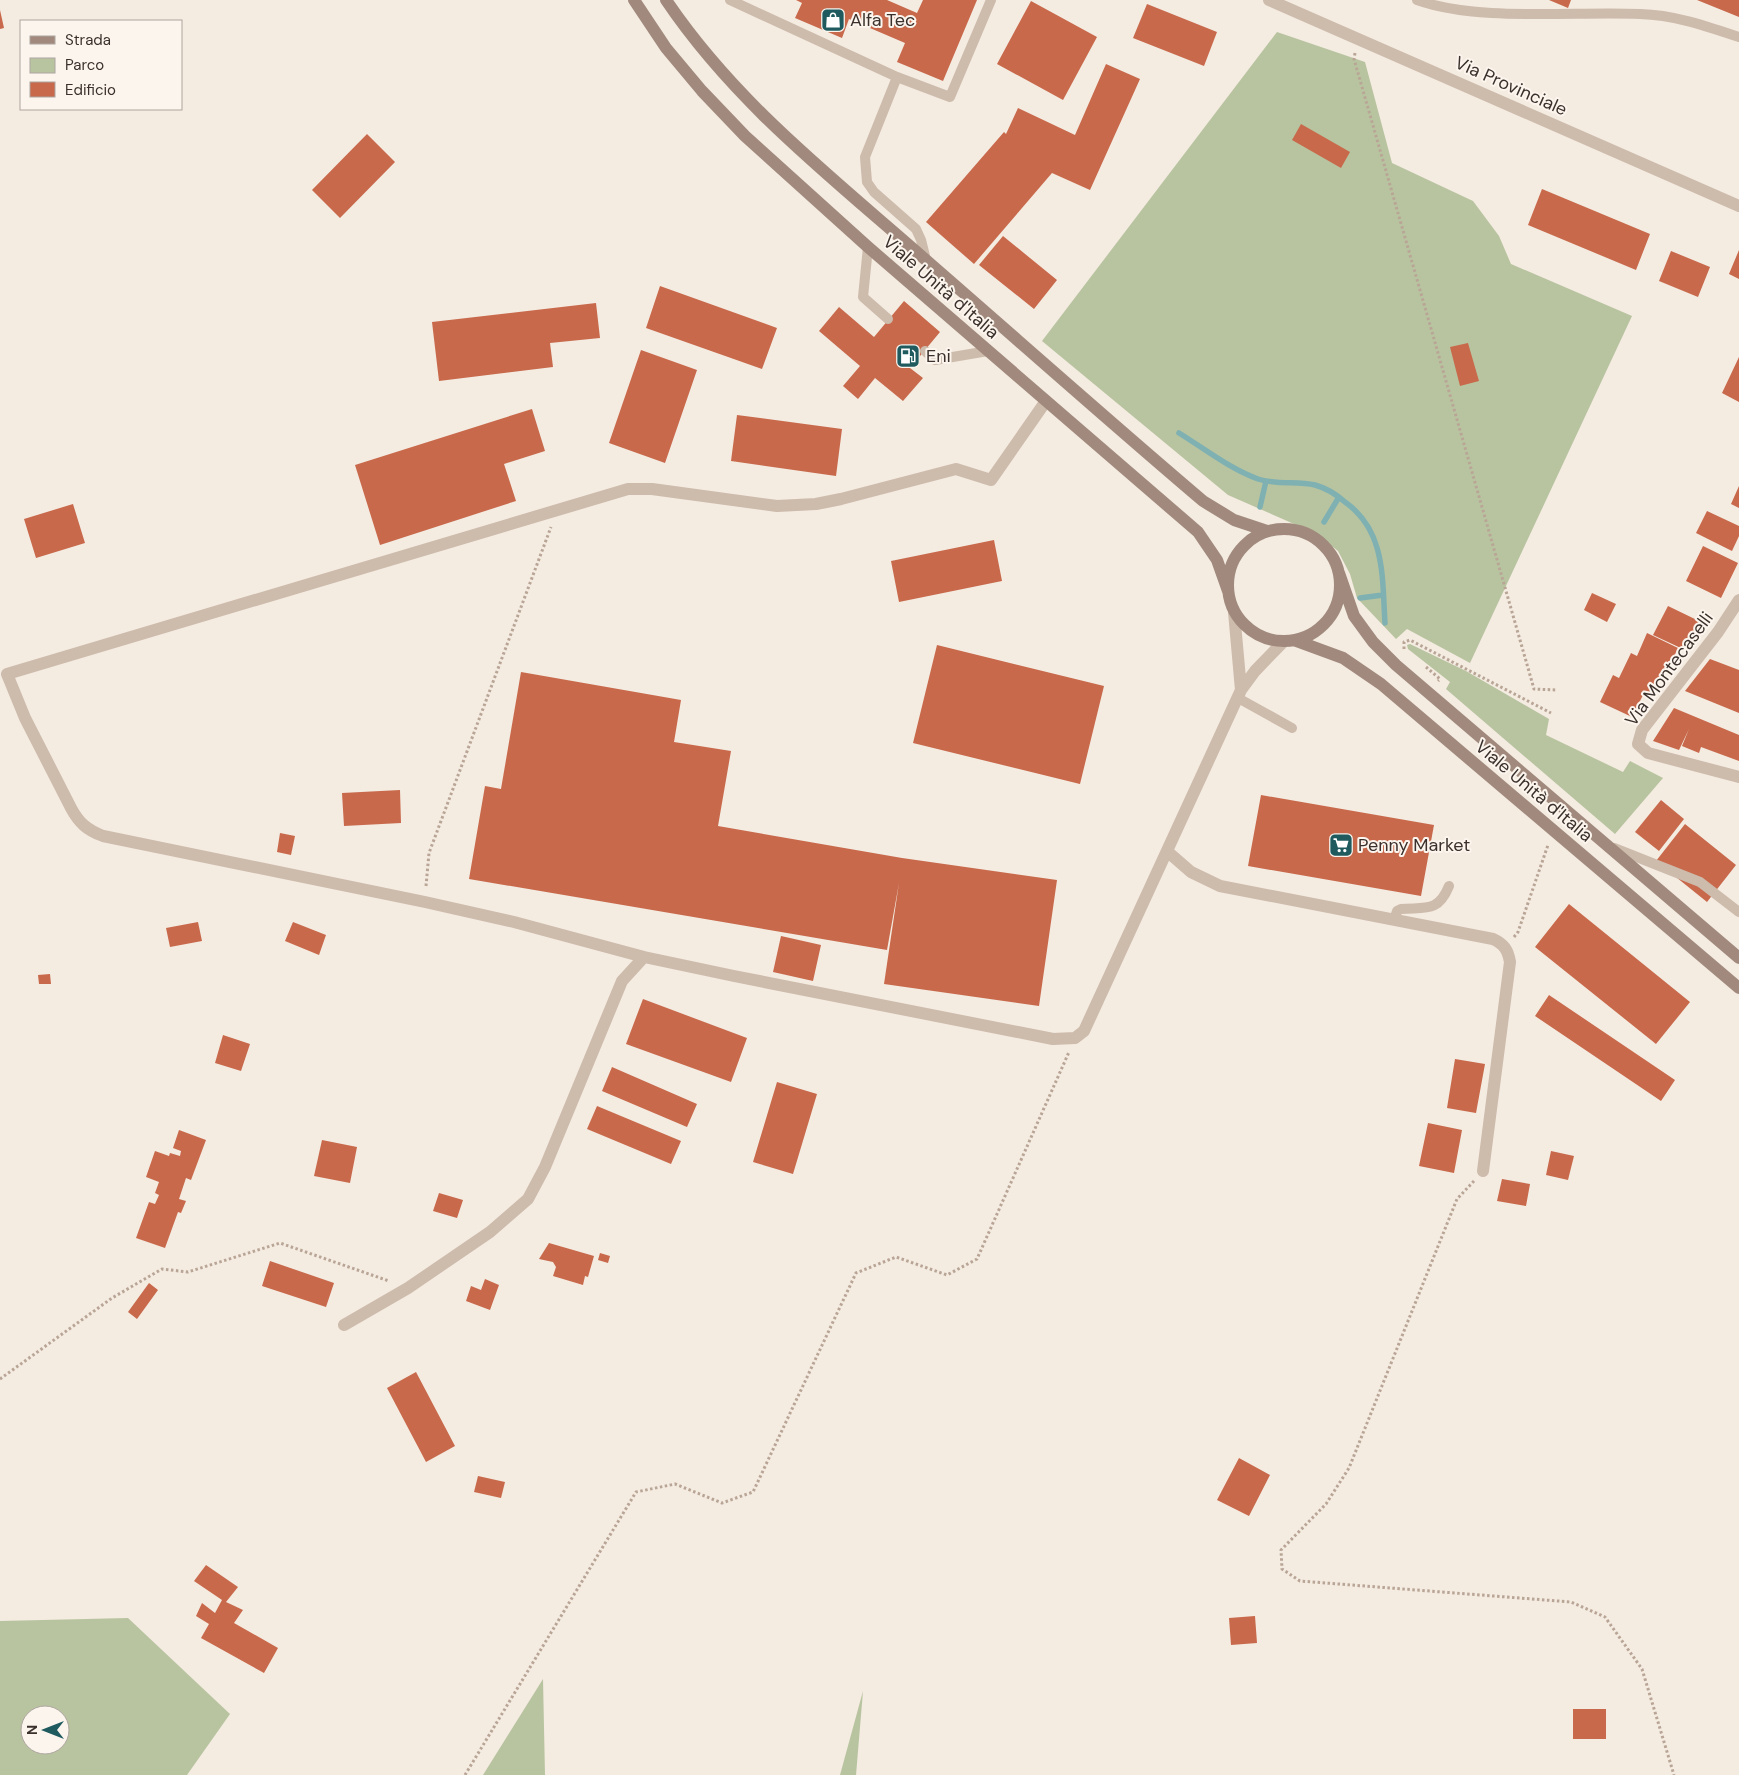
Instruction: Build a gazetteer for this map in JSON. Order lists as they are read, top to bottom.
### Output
{
  "streets": {
    "main road": ["Viale Unità d'Italia"],
    "street": ["Via Provinciale", "Via Montecaselli"]
  },
  "places": {
    "shop": ["Alfa Tec"],
    "fuel station": ["Eni"],
    "supermarket": ["Penny Market"]
  },
  "legend": ["Strada", "Parco", "Edificio"],
  "north": "left"
}
